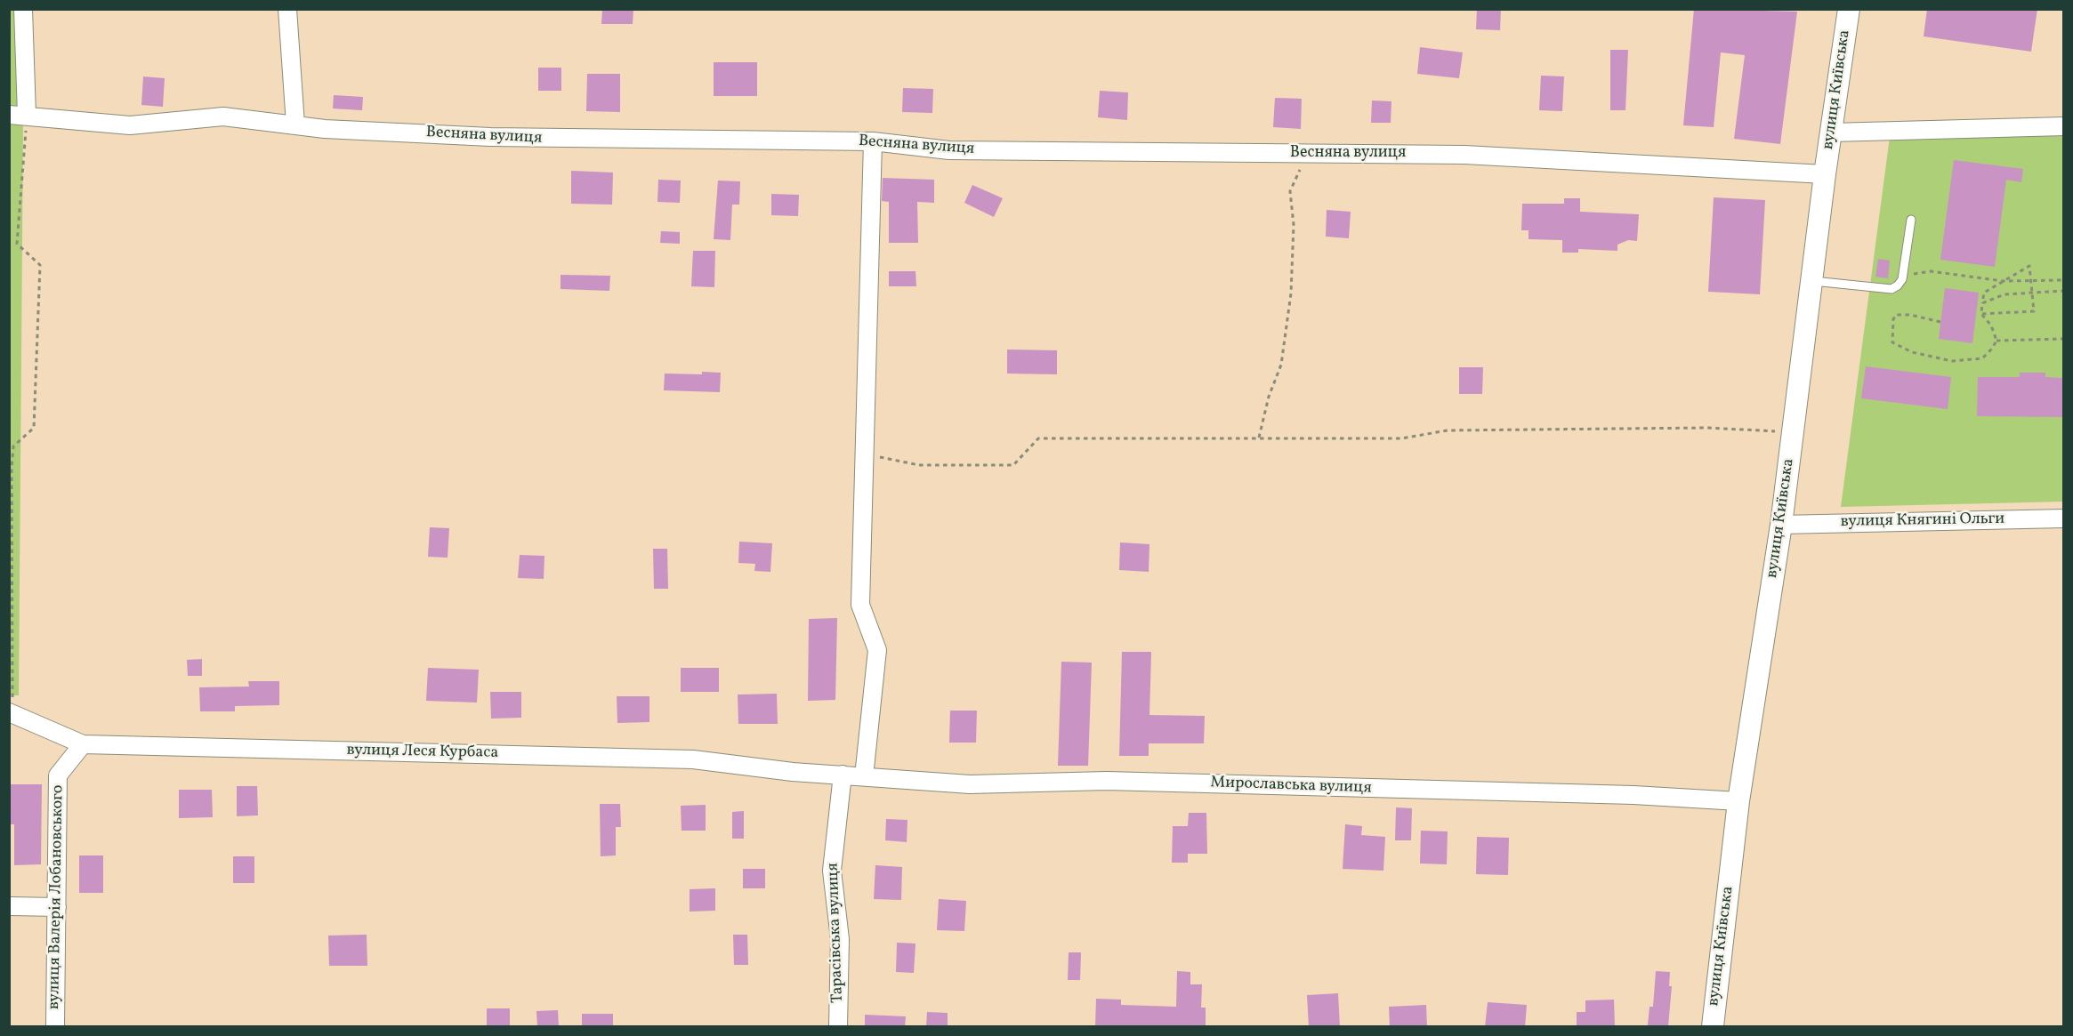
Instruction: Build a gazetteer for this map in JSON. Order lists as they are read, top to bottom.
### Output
{
  "streets": {
    "street": [
      "вулиця Київська",
      "Весняна вулиця",
      "вулиця Княгині Ольги",
      "вулиця Леся Курбаса",
      "Мирославська вулиця",
      "вулиця Валерія Лобановського",
      "Тарасівська вулиця"
    ]
  },
  "crossings": [
    ["вулиця Київська", "Весняна вулиця"],
    ["вулиця Київська", "вулиця Княгині Ольги"],
    ["вулиця Київська", "Мирославська вулиця"],
    ["вулиця Леся Курбаса", "Мирославська вулиця"],
    ["вулиця Леся Курбаса", "вулиця Валерія Лобановського"],
    ["вулиця Леся Курбаса", "Тарасівська вулиця"],
    ["Мирославська вулиця", "Тарасівська вулиця"]
  ]
}
